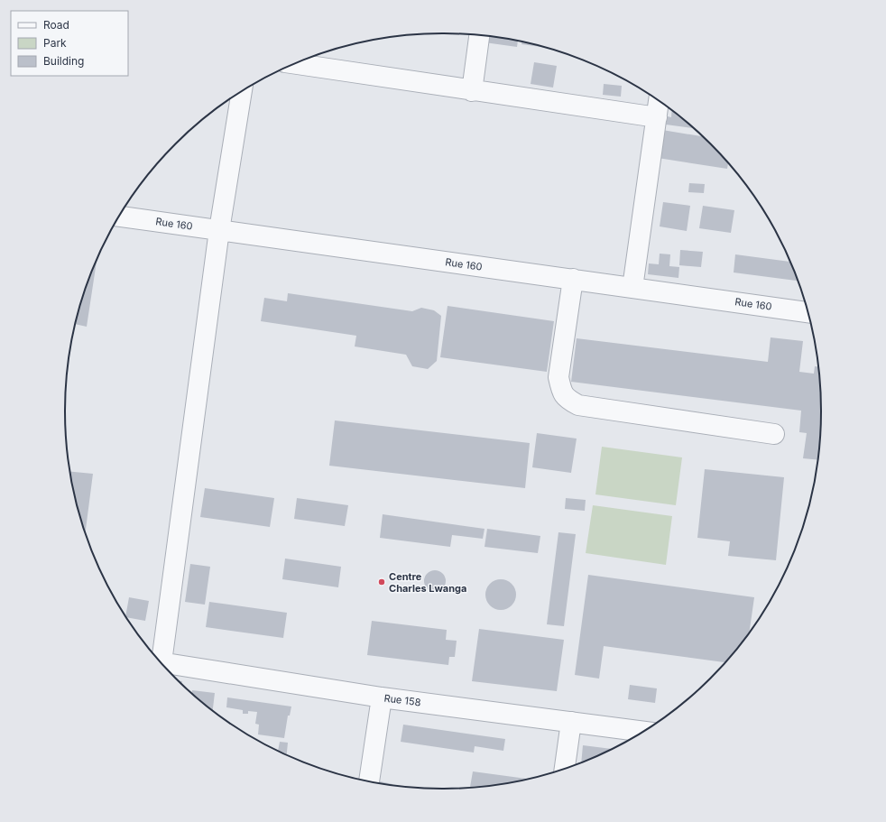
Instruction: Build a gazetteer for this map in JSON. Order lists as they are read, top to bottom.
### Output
{
  "streets": {
    "street": ["Rue 160", "Rue 158"]
  },
  "places": ["Centre Charles Lwanga"],
  "legend": ["Road", "Park", "Building"]
}
